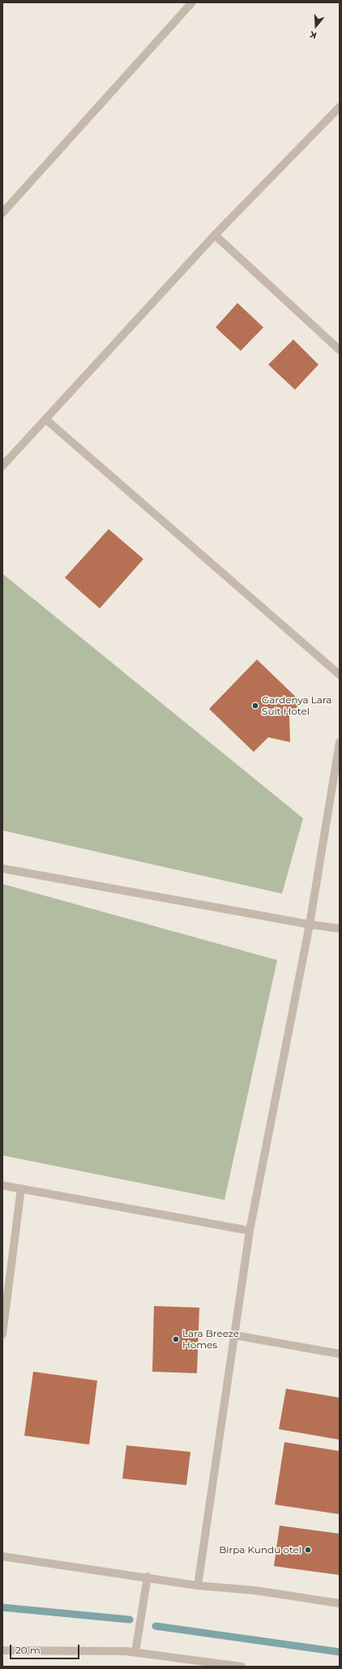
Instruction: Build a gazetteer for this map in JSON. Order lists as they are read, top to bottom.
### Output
{
  "places": ["Gardenya Lara Suit Hotel", "Lara Breeze Homes", "Birpa Kundu otel"],
  "scale_bar": "20 m",
  "north": "bottom"
}
